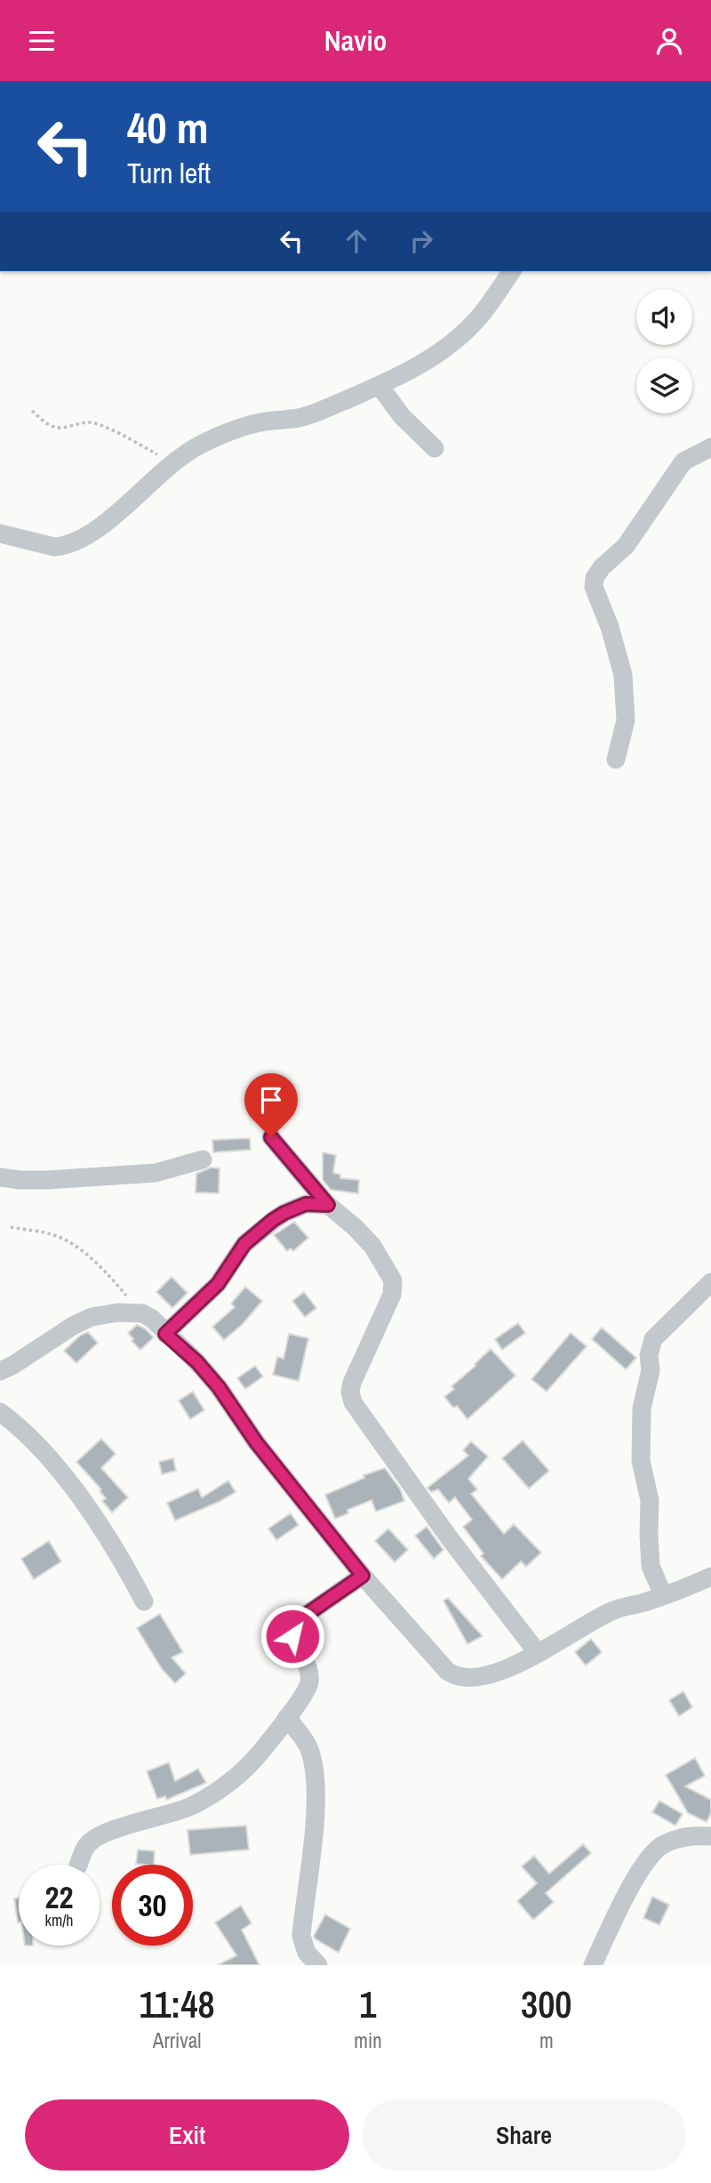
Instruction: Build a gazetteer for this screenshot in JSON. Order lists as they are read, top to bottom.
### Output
{
  "page": {
    "header": "Navio",
    "turn": ["40 m", "Turn left"],
    "speed": "22 km/h",
    "limit": "30",
    "eta": [
      "11:48",
      "Arrival",
      "1",
      "min",
      "300",
      "m"
    ],
    "buttons": ["Exit", "Share"]
  }
}
